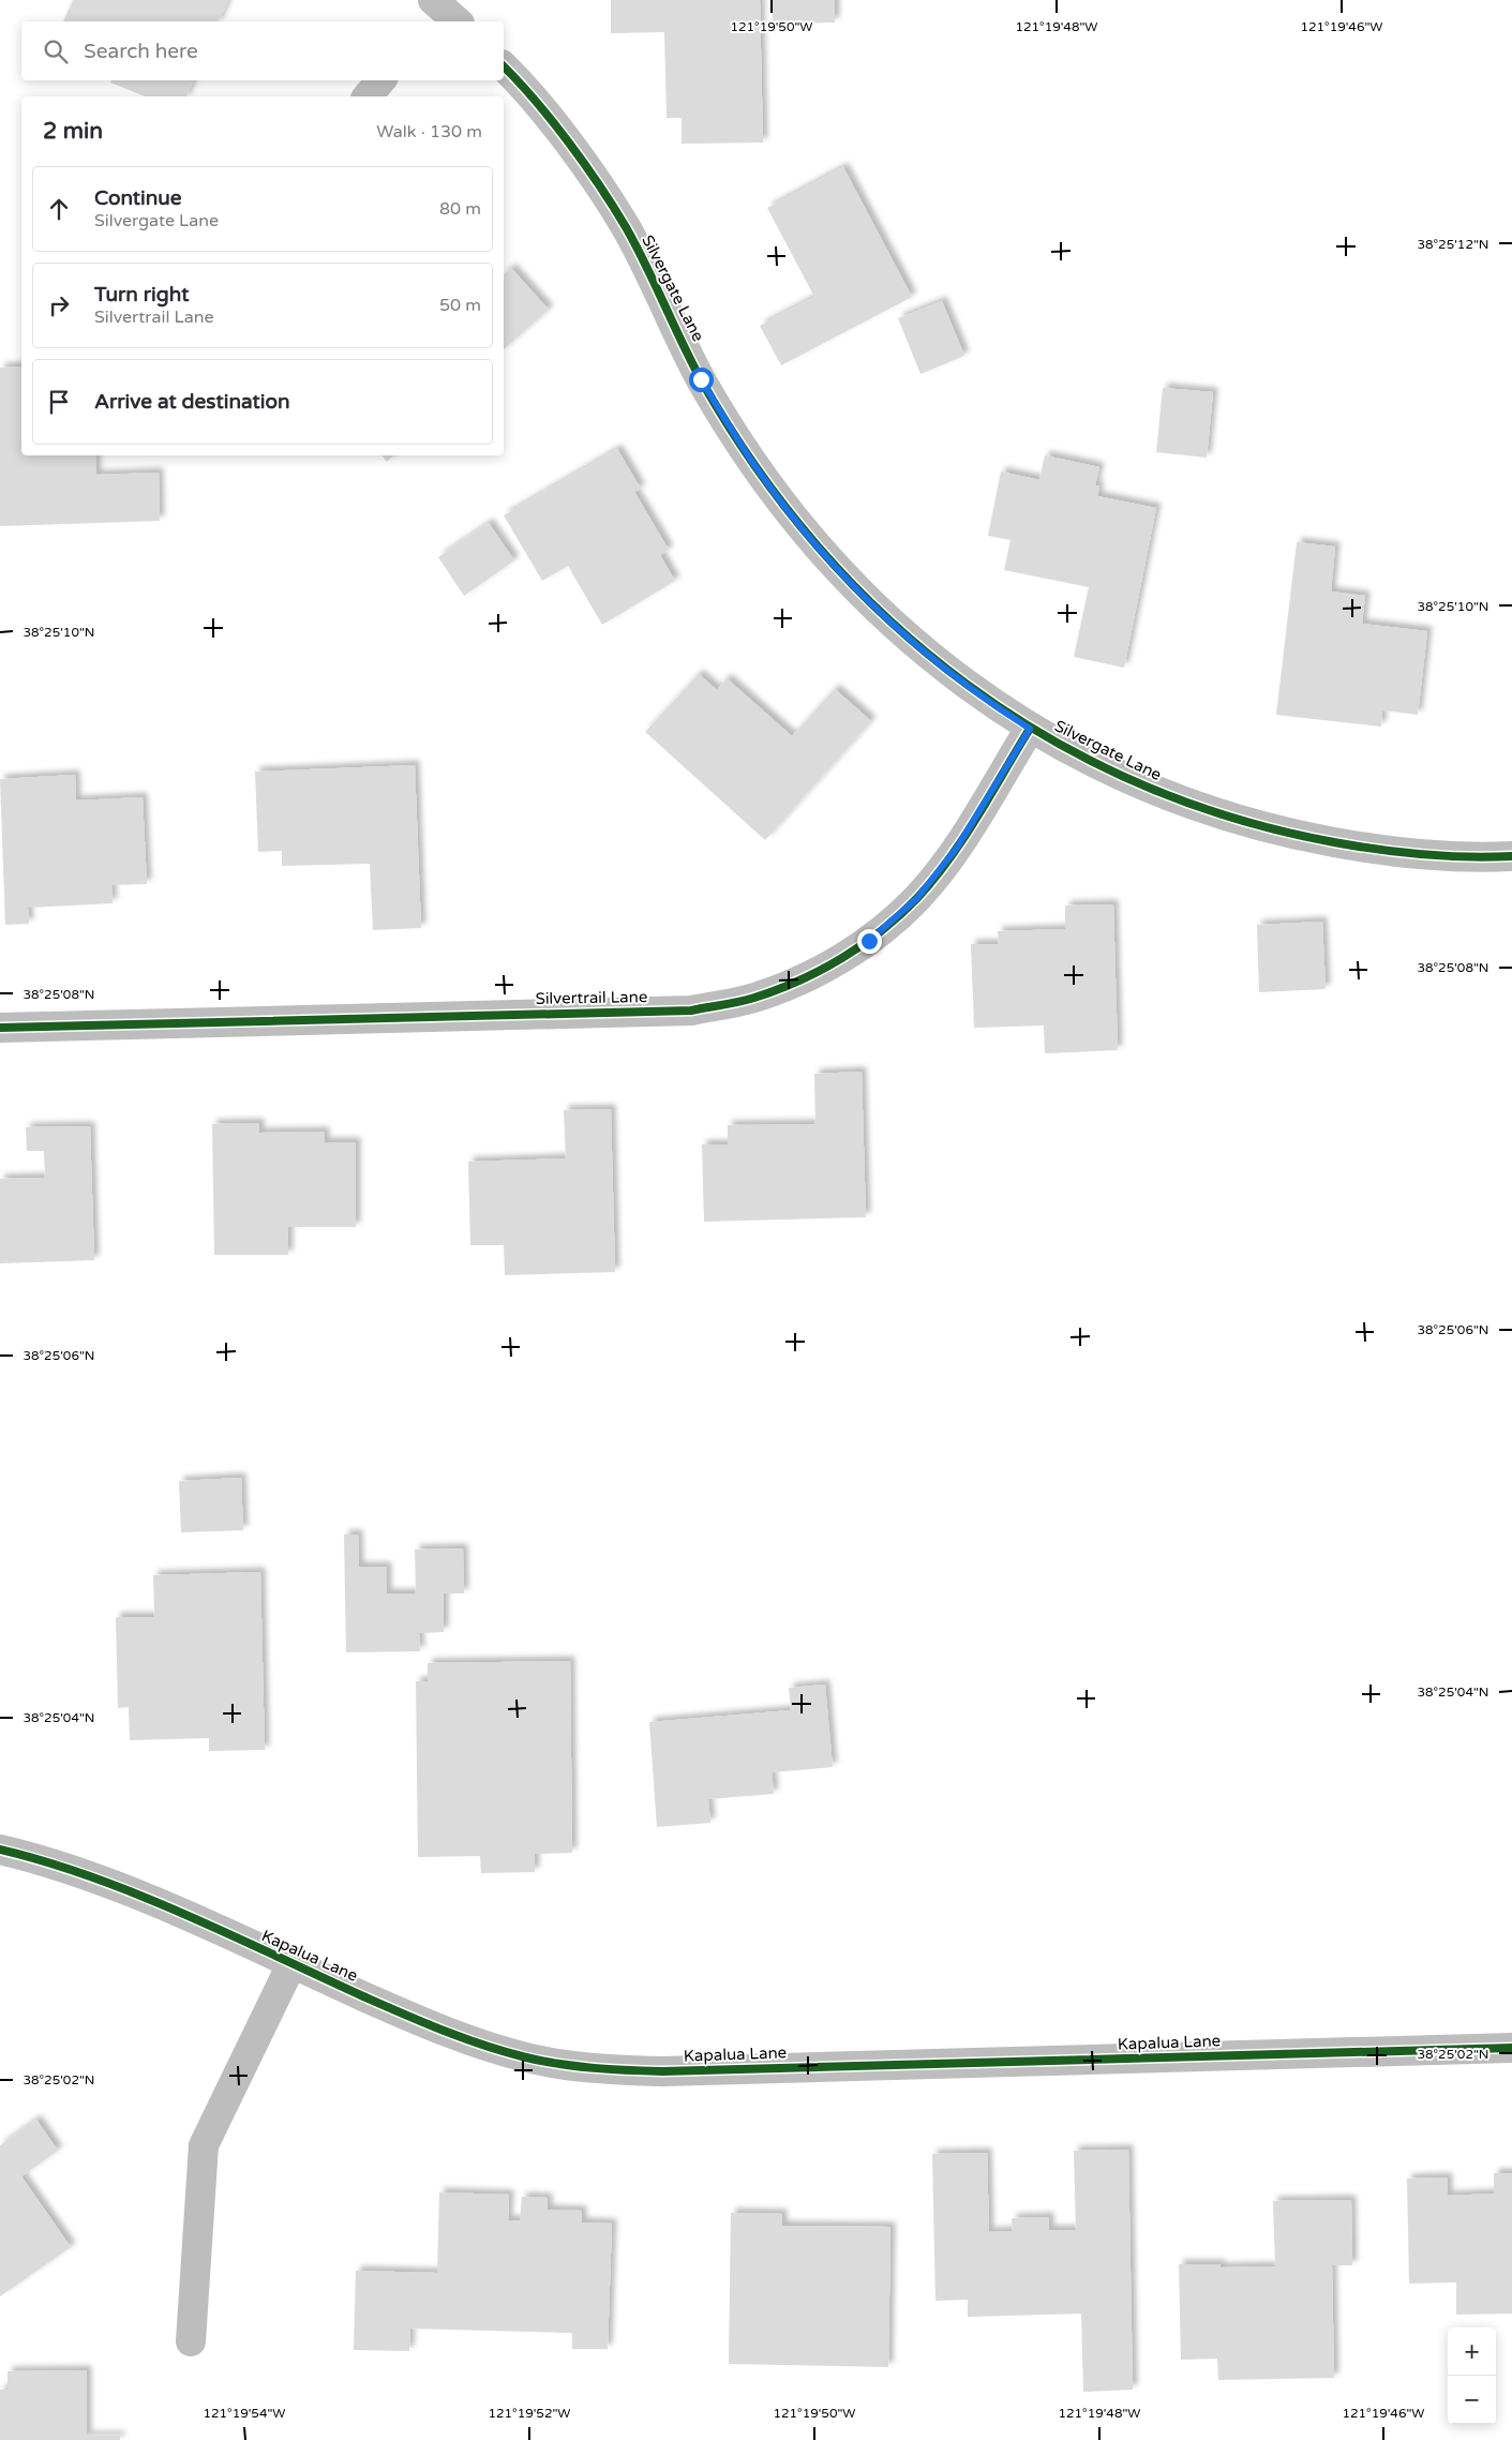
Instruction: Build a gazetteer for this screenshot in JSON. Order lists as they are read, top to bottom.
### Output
{
  "streets": {
    "street": ["Silvergate Lane", "Silvertrail Lane", "Kapalua Lane"]
  },
  "crossings": [
    ["Silvergate Lane", "Silvertrail Lane"]
  ],
  "page": {
    "search": "Search here",
    "heading": ["2 min", "Walk · 130 m"],
    "list": [
      ["Continue", "Silvergate Lane", "80 m"],
      ["Turn right", "Silvertrail Lane", "50 m"],
      "Arrive at destination"
    ],
    "map_buttons": ["+", "−"]
  },
  "coordinates": [
    "121°19'50\"W",
    "121°19'48\"W",
    "121°19'46\"W",
    "38°25'12\"N",
    "38°25'10\"N",
    "38°25'08\"N",
    "38°25'06\"N",
    "38°25'04\"N",
    "38°25'02\"N",
    "121°19'54\"W",
    "121°19'52\"W"
  ]
}
